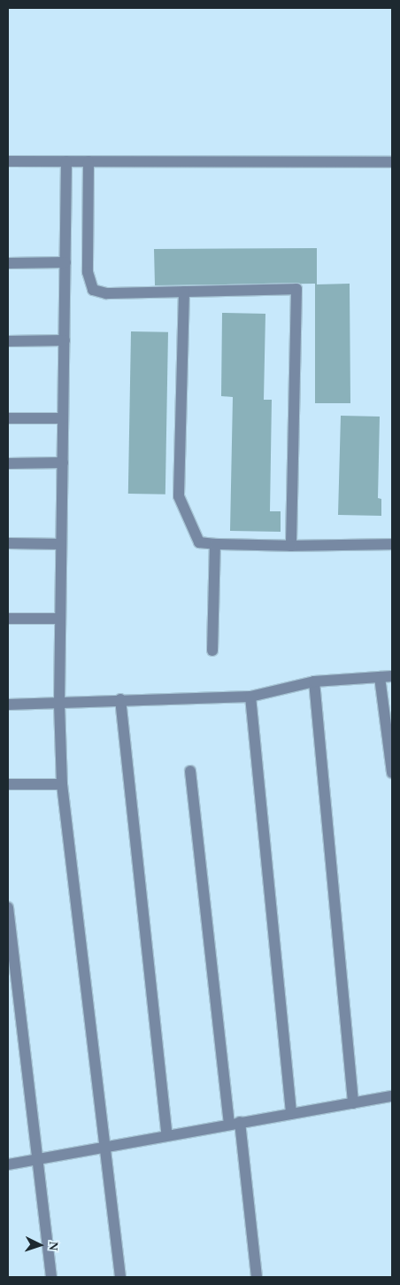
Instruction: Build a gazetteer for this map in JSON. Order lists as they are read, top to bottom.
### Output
{
  "north": "right"
}
